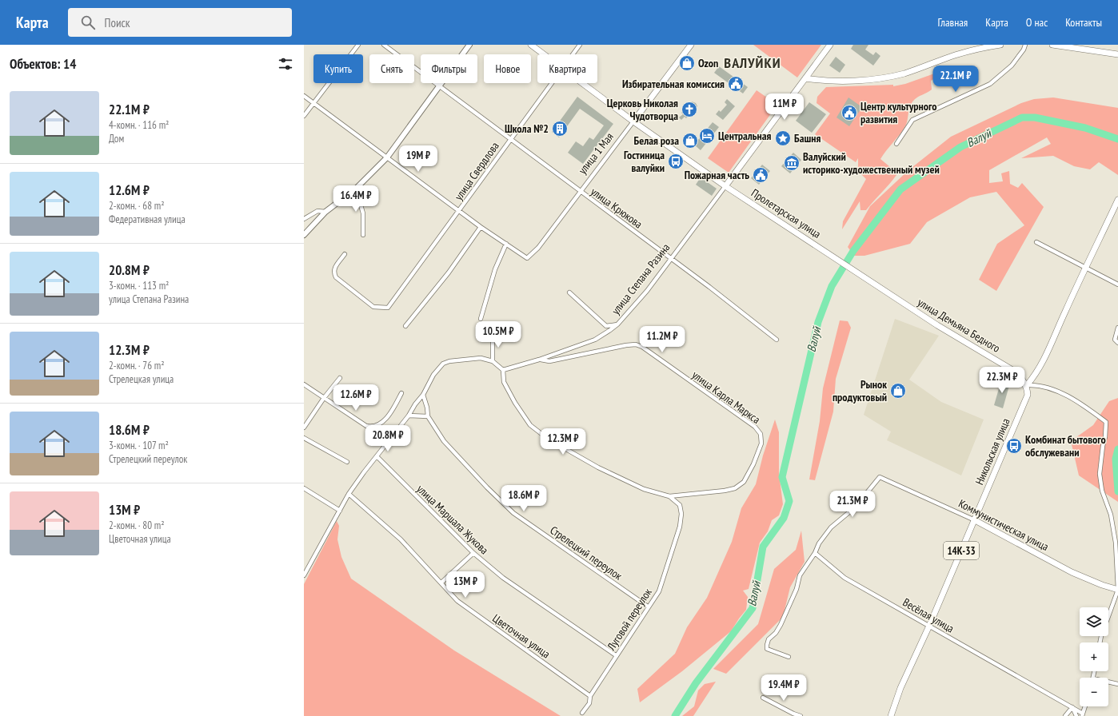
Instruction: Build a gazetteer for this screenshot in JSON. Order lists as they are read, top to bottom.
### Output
{
  "streets": {
    "main road": [
      "улица 1 Мая",
      "Пролетарская улица",
      "улица Степана Разина",
      "улица Демьяна Бедного",
      "Никольская улица",
      "Коммунистическая улица",
      "14К-33"
    ],
    "street": [
      "улица Свердлова",
      "улица Крюкова",
      "улица Карла Маркса",
      "улица Маршала Жукова",
      "Стрелецкий переулок",
      "Весёлая улица",
      "Луговой переулок",
      "Цветочная улица"
    ]
  },
  "crossings": [
    ["улица 1 Мая", "улица Крюкова"],
    ["улица 1 Мая", "Пролетарская улица"],
    ["улица Свердлова", "улица Крюкова"],
    ["улица Крюкова", "улица Степана Разина"],
    ["Пролетарская улица", "улица Степана Разина"],
    ["Пролетарская улица", "улица Демьяна Бедного"],
    ["улица Степана Разина", "улица Карла Маркса"],
    ["улица Демьяна Бедного", "Никольская улица"],
    ["улица Карла Маркса", "Луговой переулок"],
    ["Никольская улица", "Коммунистическая улица"],
    ["Никольская улица", "Весёлая улица"],
    ["улица Маршала Жукова", "Луговой переулок"],
    ["Коммунистическая улица", "Весёлая улица"],
    ["Стрелецкий переулок", "Луговой переулок"],
    ["Луговой переулок", "Цветочная улица"]
  ],
  "districts": ["ВАЛУЙКИ"],
  "water": ["Валуй"],
  "places": {
    "shop": ["Ozon", "Белая роза", "Рынок продуктовый"],
    "public building": ["Избирательная комиссия", "Центр культурного развития", "Пожарная часть"],
    "church": ["Церковь Николая Чудотворца"],
    "building": ["Школа №2"],
    "hotel": ["Центральная"],
    "place": ["Башня"],
    "bus stop": ["Гостиница валуйки", "Комбинат бытового обслужевани"],
    "museum": ["Валуйский историко-художественный музей"]
  },
  "page": {
    "header": "Карта",
    "search": "Поиск",
    "nav": [
      "Главная",
      "Карта",
      "О нас",
      "Контакты"
    ],
    "heading": "Объектов: 14",
    "chip": [
      "Купить",
      "Снять",
      "Фильтры",
      "Новое",
      "Квартира"
    ],
    "price": [
      "22.1M ₽",
      "11M ₽",
      "19M ₽",
      "16.4M ₽",
      "10.5M ₽",
      "11.2M ₽",
      "22.3M ₽",
      "12.6M ₽",
      "20.8M ₽",
      "12.3M ₽",
      "18.6M ₽",
      "21.3M ₽",
      "13M ₽",
      "19.4M ₽"
    ],
    "list": [
      {
        "name": "22.1M ₽",
        "note": "4-комн. · 116 m² · Дом"
      },
      {
        "name": "12.6M ₽",
        "note": "2-комн. · 68 m² · Федеративная улица"
      },
      {
        "name": "20.8M ₽",
        "note": "3-комн. · 113 m² · улица Степана Разина"
      },
      {
        "name": "12.3M ₽",
        "note": "2-комн. · 76 m² · Стрелецкая улица"
      },
      {
        "name": "18.6M ₽",
        "note": "3-комн. · 107 m² · Стрелецкий переулок"
      },
      {
        "name": "13M ₽",
        "note": "2-комн. · 80 m² · Цветочная улица"
      }
    ],
    "map_buttons": ["+", "−"]
  }
}
